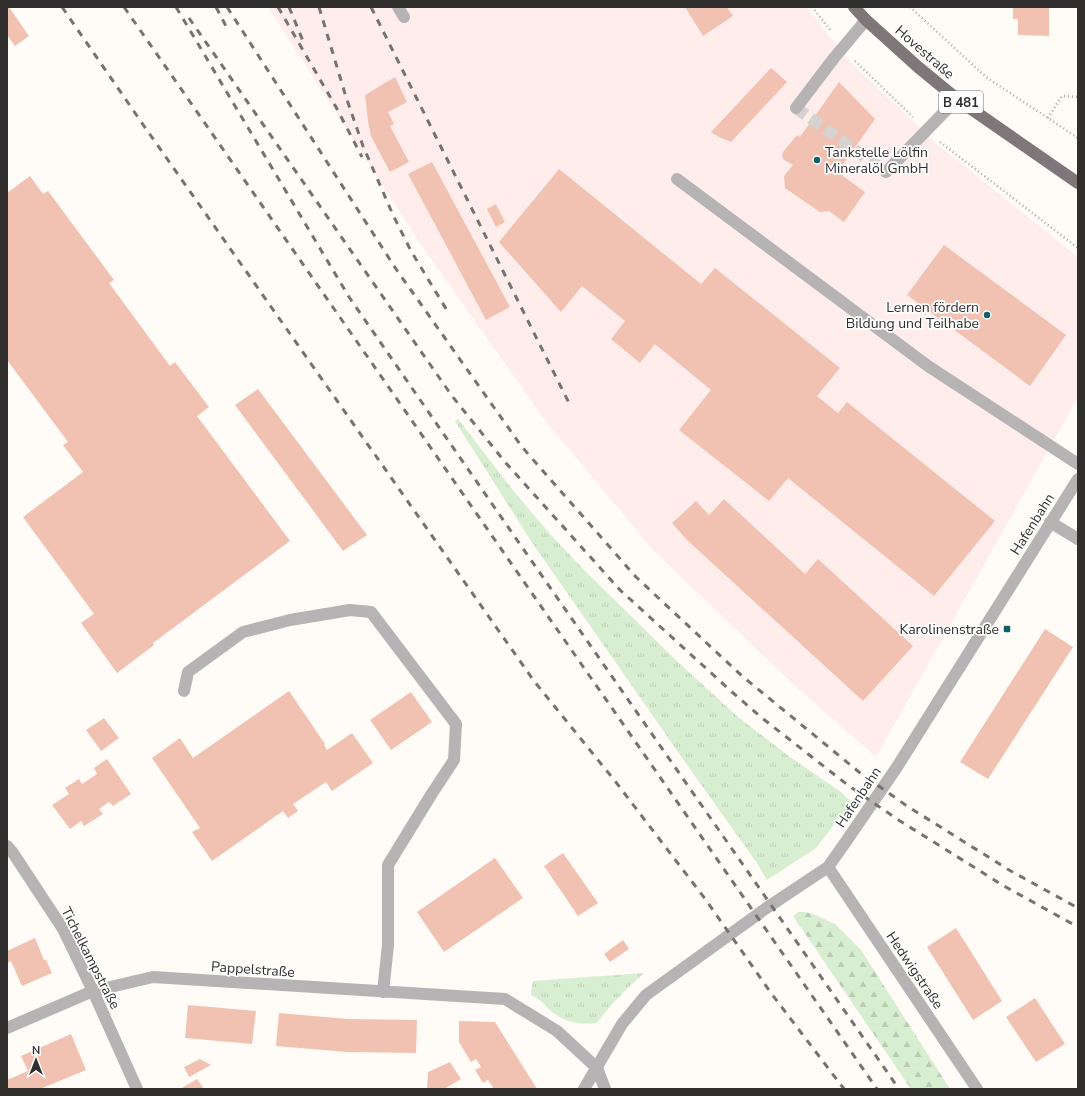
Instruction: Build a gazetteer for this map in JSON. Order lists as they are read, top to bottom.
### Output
{
  "streets": {
    "main road": ["Hovestraße", "B 481"],
    "street": [
      "Hafenbahn",
      "Tichelkampstraße",
      "Pappelstraße",
      "Hedwigstraße"
    ]
  },
  "crossings": [
    ["Hafenbahn", "Pappelstraße"],
    ["Hafenbahn", "Hedwigstraße"],
    ["Tichelkampstraße", "Pappelstraße"]
  ],
  "places": {
    "other": ["Tankstelle Lölfin Mineralöl GmbH", "Lernen fördern Bildung und Teilhabe"],
    "transit": ["Karolinenstraße"]
  },
  "north": "top"
}
